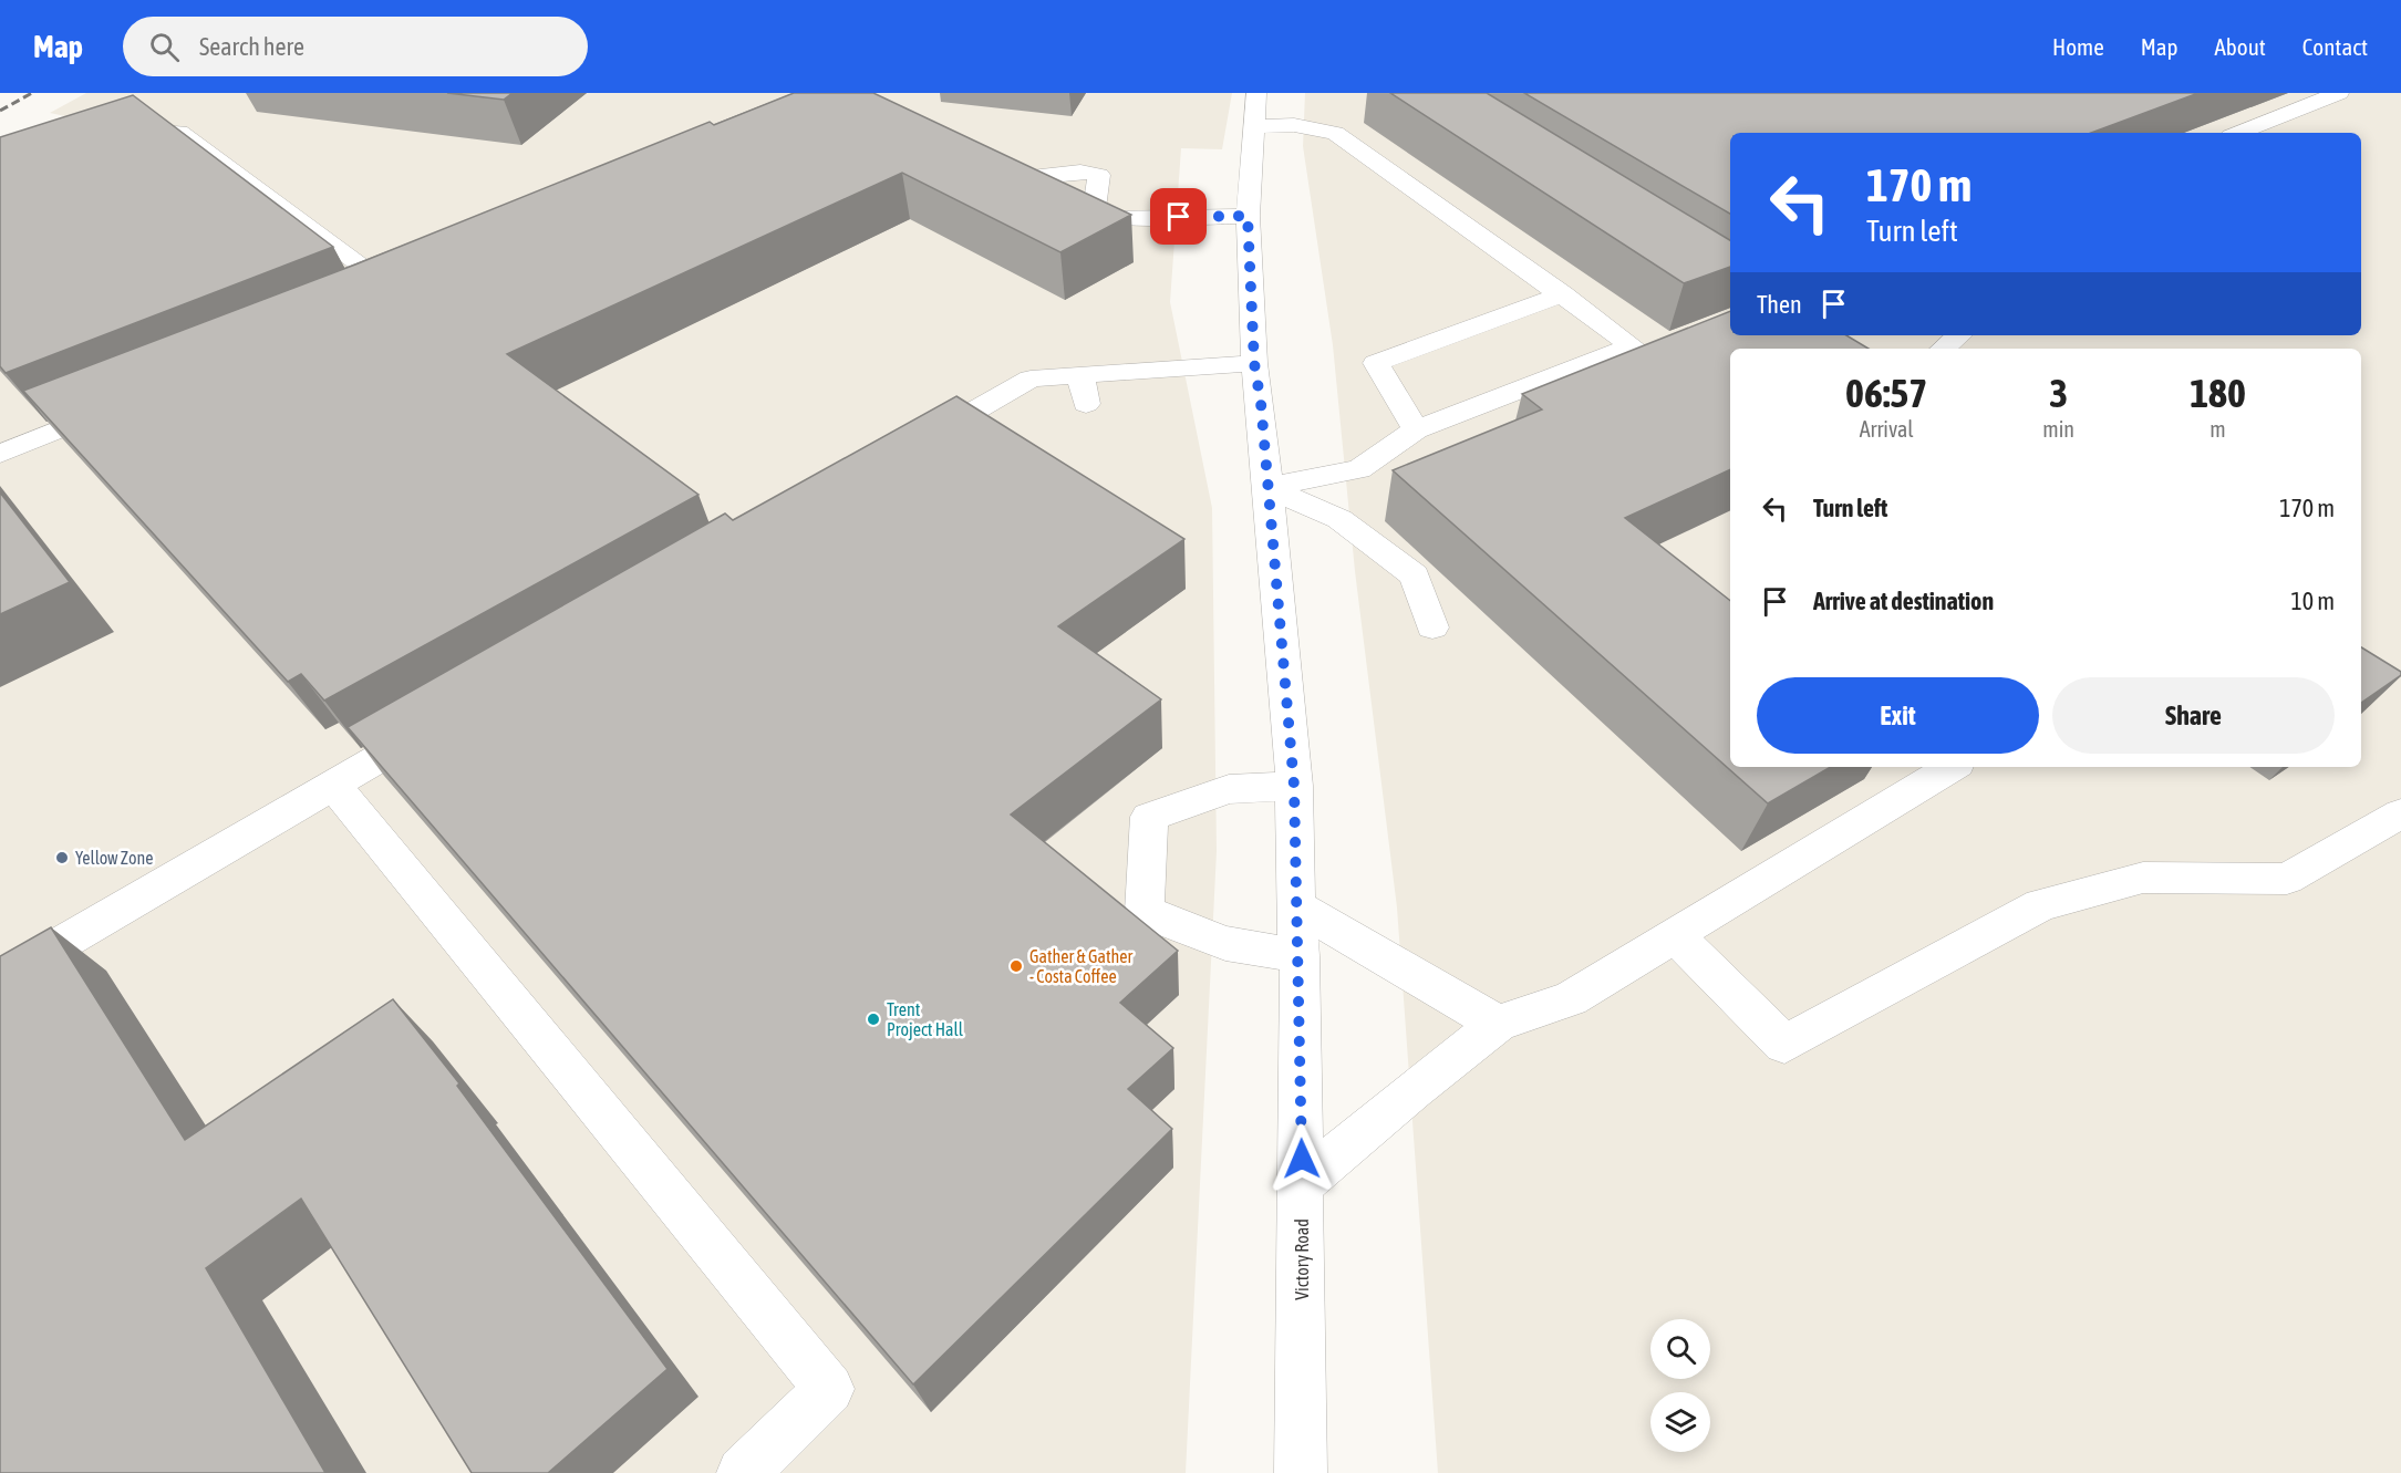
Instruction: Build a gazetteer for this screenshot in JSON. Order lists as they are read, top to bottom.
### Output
{
  "streets": {
    "street": ["Victory Road"]
  },
  "places": ["Yellow Zone", "Gather & Gather - Costa Coffee", "Trent Project Hall"],
  "page": {
    "header": "Map",
    "search": "Search here",
    "nav": [
      "Home",
      "Map",
      "About",
      "Contact"
    ],
    "turn": ["170 m", "Turn left"],
    "then": "Then",
    "eta": [
      "06:57",
      "Arrival",
      "3",
      "min",
      "180",
      "m"
    ],
    "list": [
      {
        "name": "Turn left",
        "value": "170 m"
      },
      {
        "name": "Arrive at destination",
        "value": "10 m"
      }
    ],
    "buttons": ["Exit", "Share"]
  }
}
